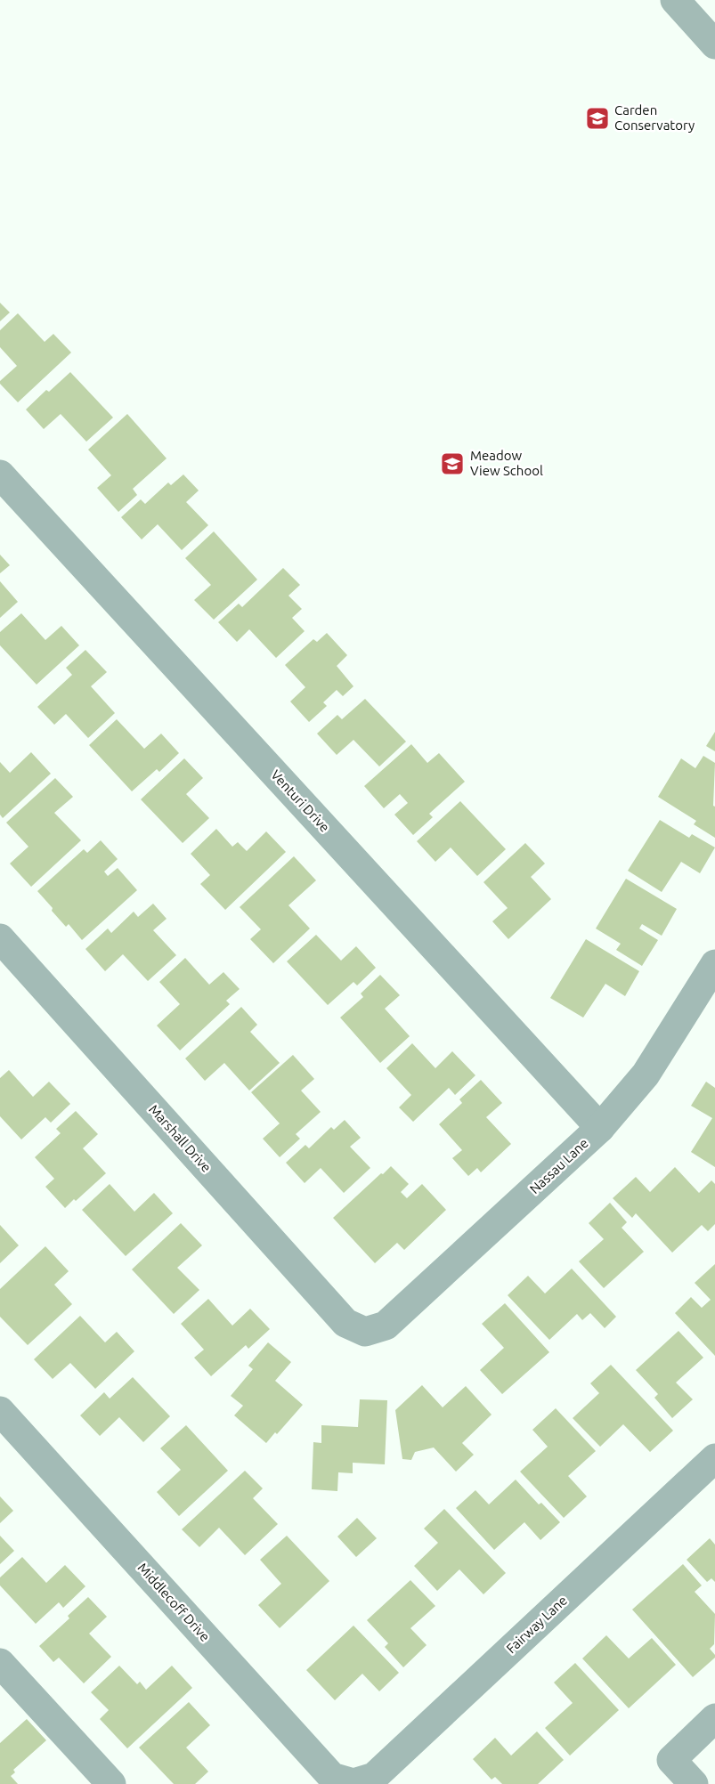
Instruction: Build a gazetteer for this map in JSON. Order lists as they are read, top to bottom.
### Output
{
  "streets": {
    "street": [
      "Venturi Drive",
      "Marshall Drive",
      "Nassau Lane",
      "Middlecoff Drive",
      "Fairway Lane"
    ]
  },
  "crossings": [
    ["Venturi Drive", "Nassau Lane"],
    ["Marshall Drive", "Nassau Lane"],
    ["Middlecoff Drive", "Fairway Lane"]
  ],
  "places": {
    "school or university": ["Carden Conservatory", "Meadow View School"]
  }
}
